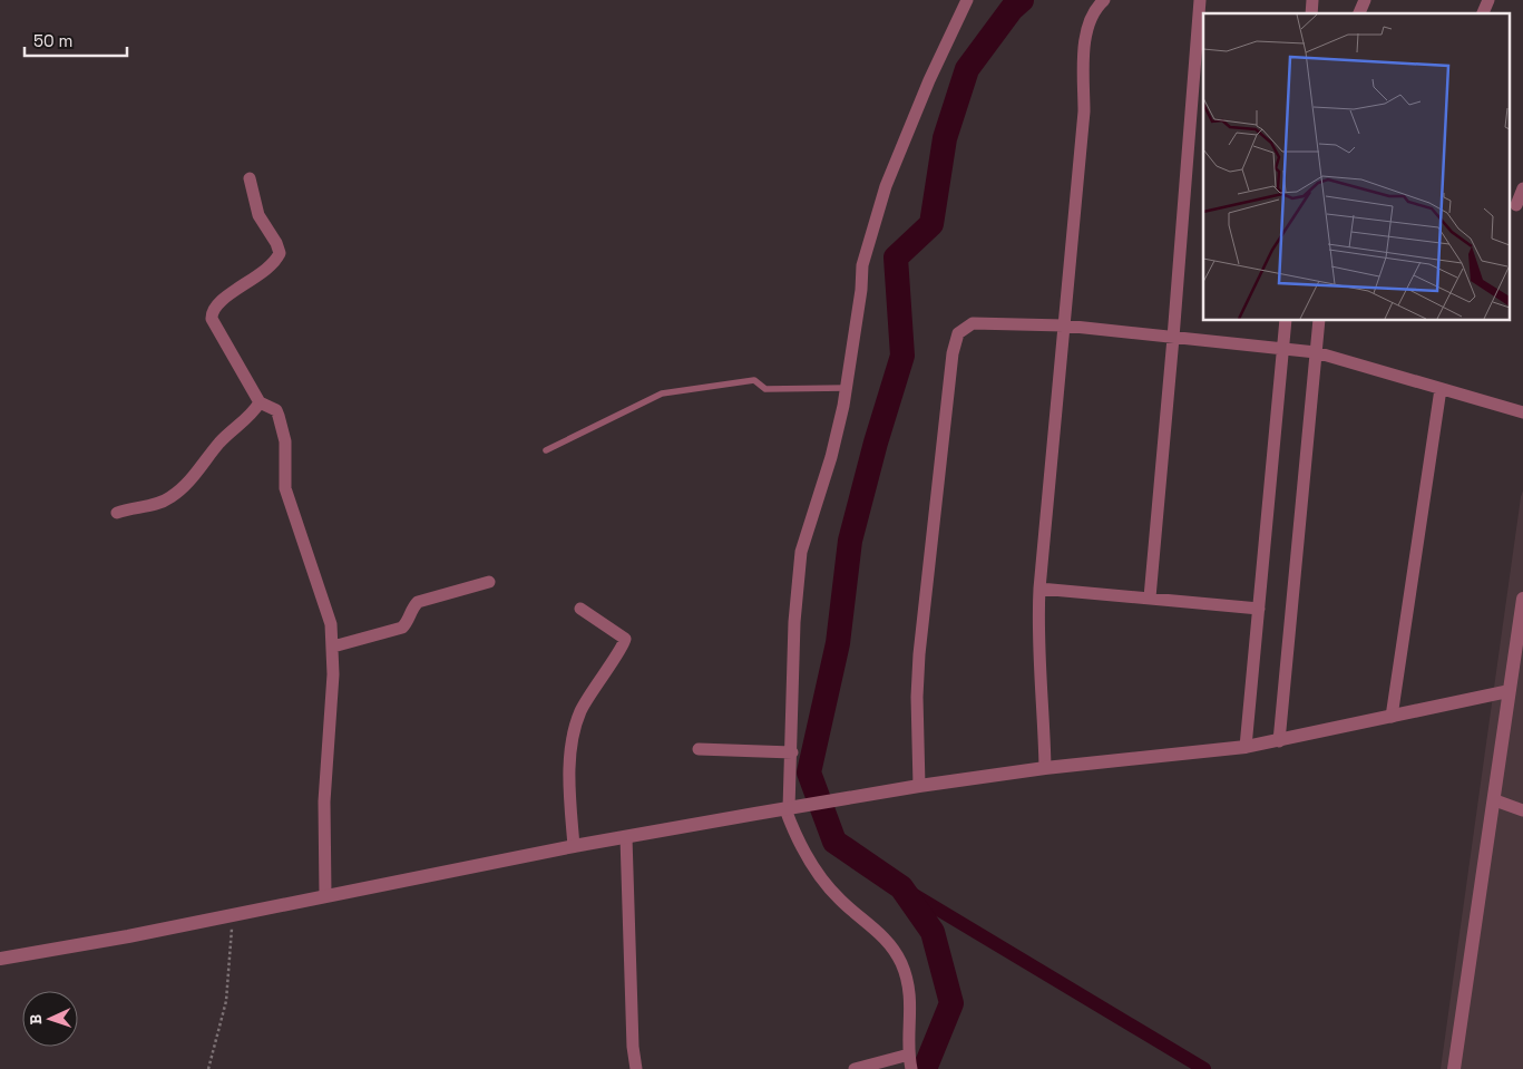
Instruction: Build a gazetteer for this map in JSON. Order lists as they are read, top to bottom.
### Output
{
  "scale_bar": "50 m",
  "north": "left"
}
